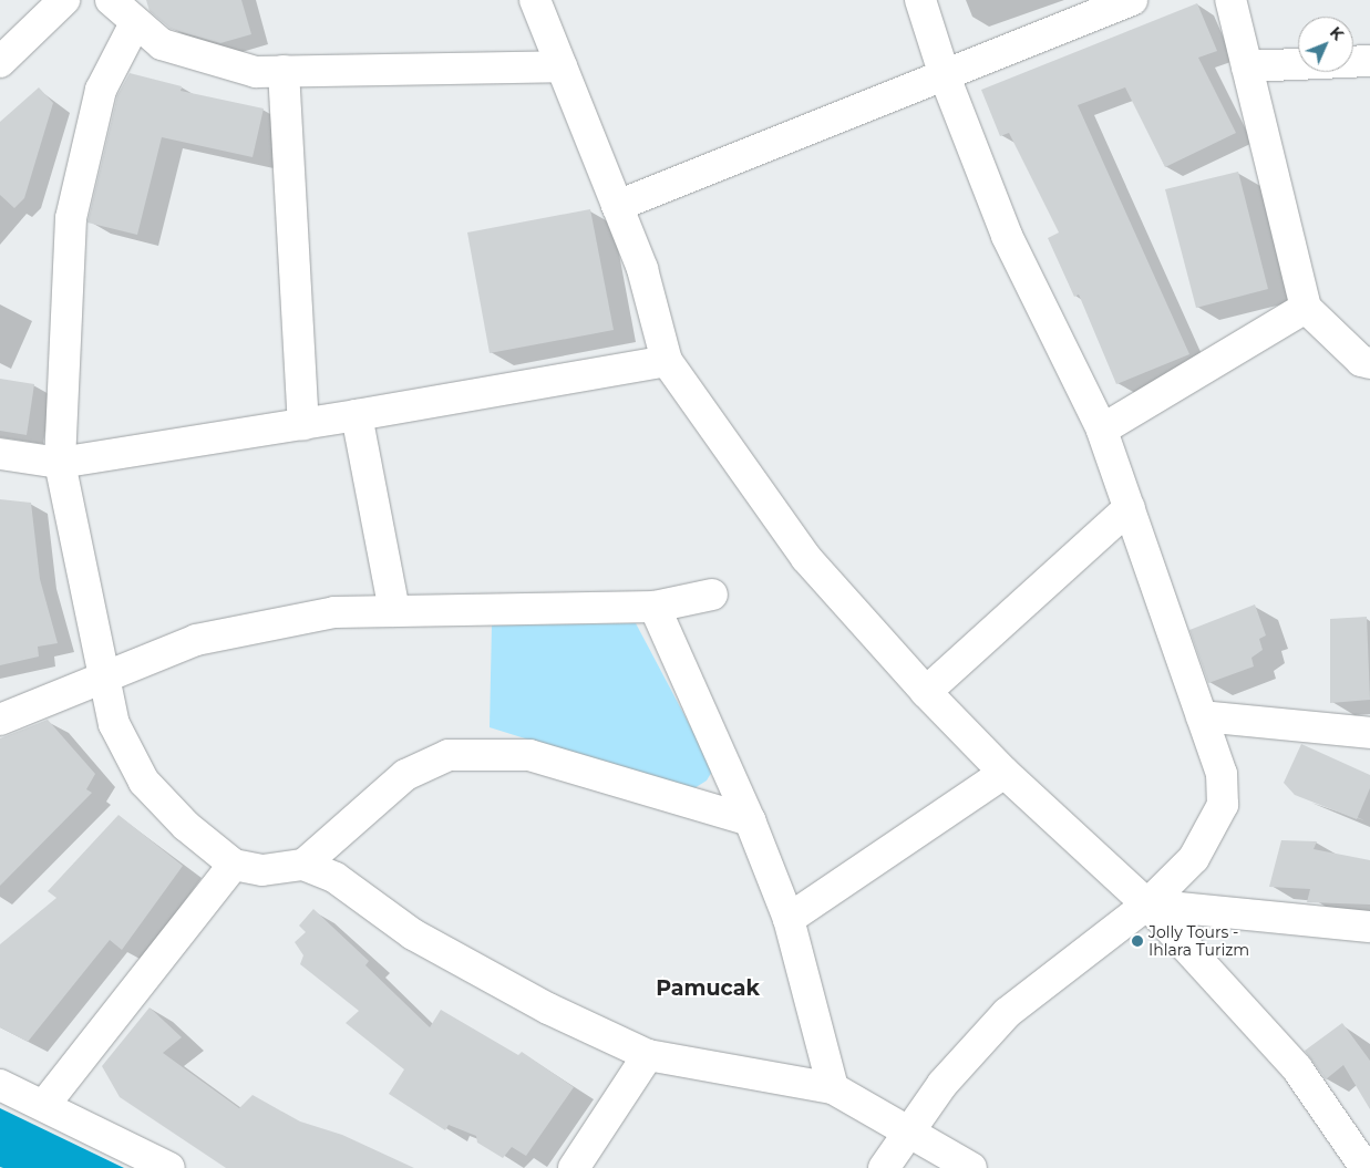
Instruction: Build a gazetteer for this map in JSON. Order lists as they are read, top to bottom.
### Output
{
  "districts": ["Pamucak"],
  "places": ["Jolly Tours - Ihlara Turizm"],
  "north": "top right"
}
